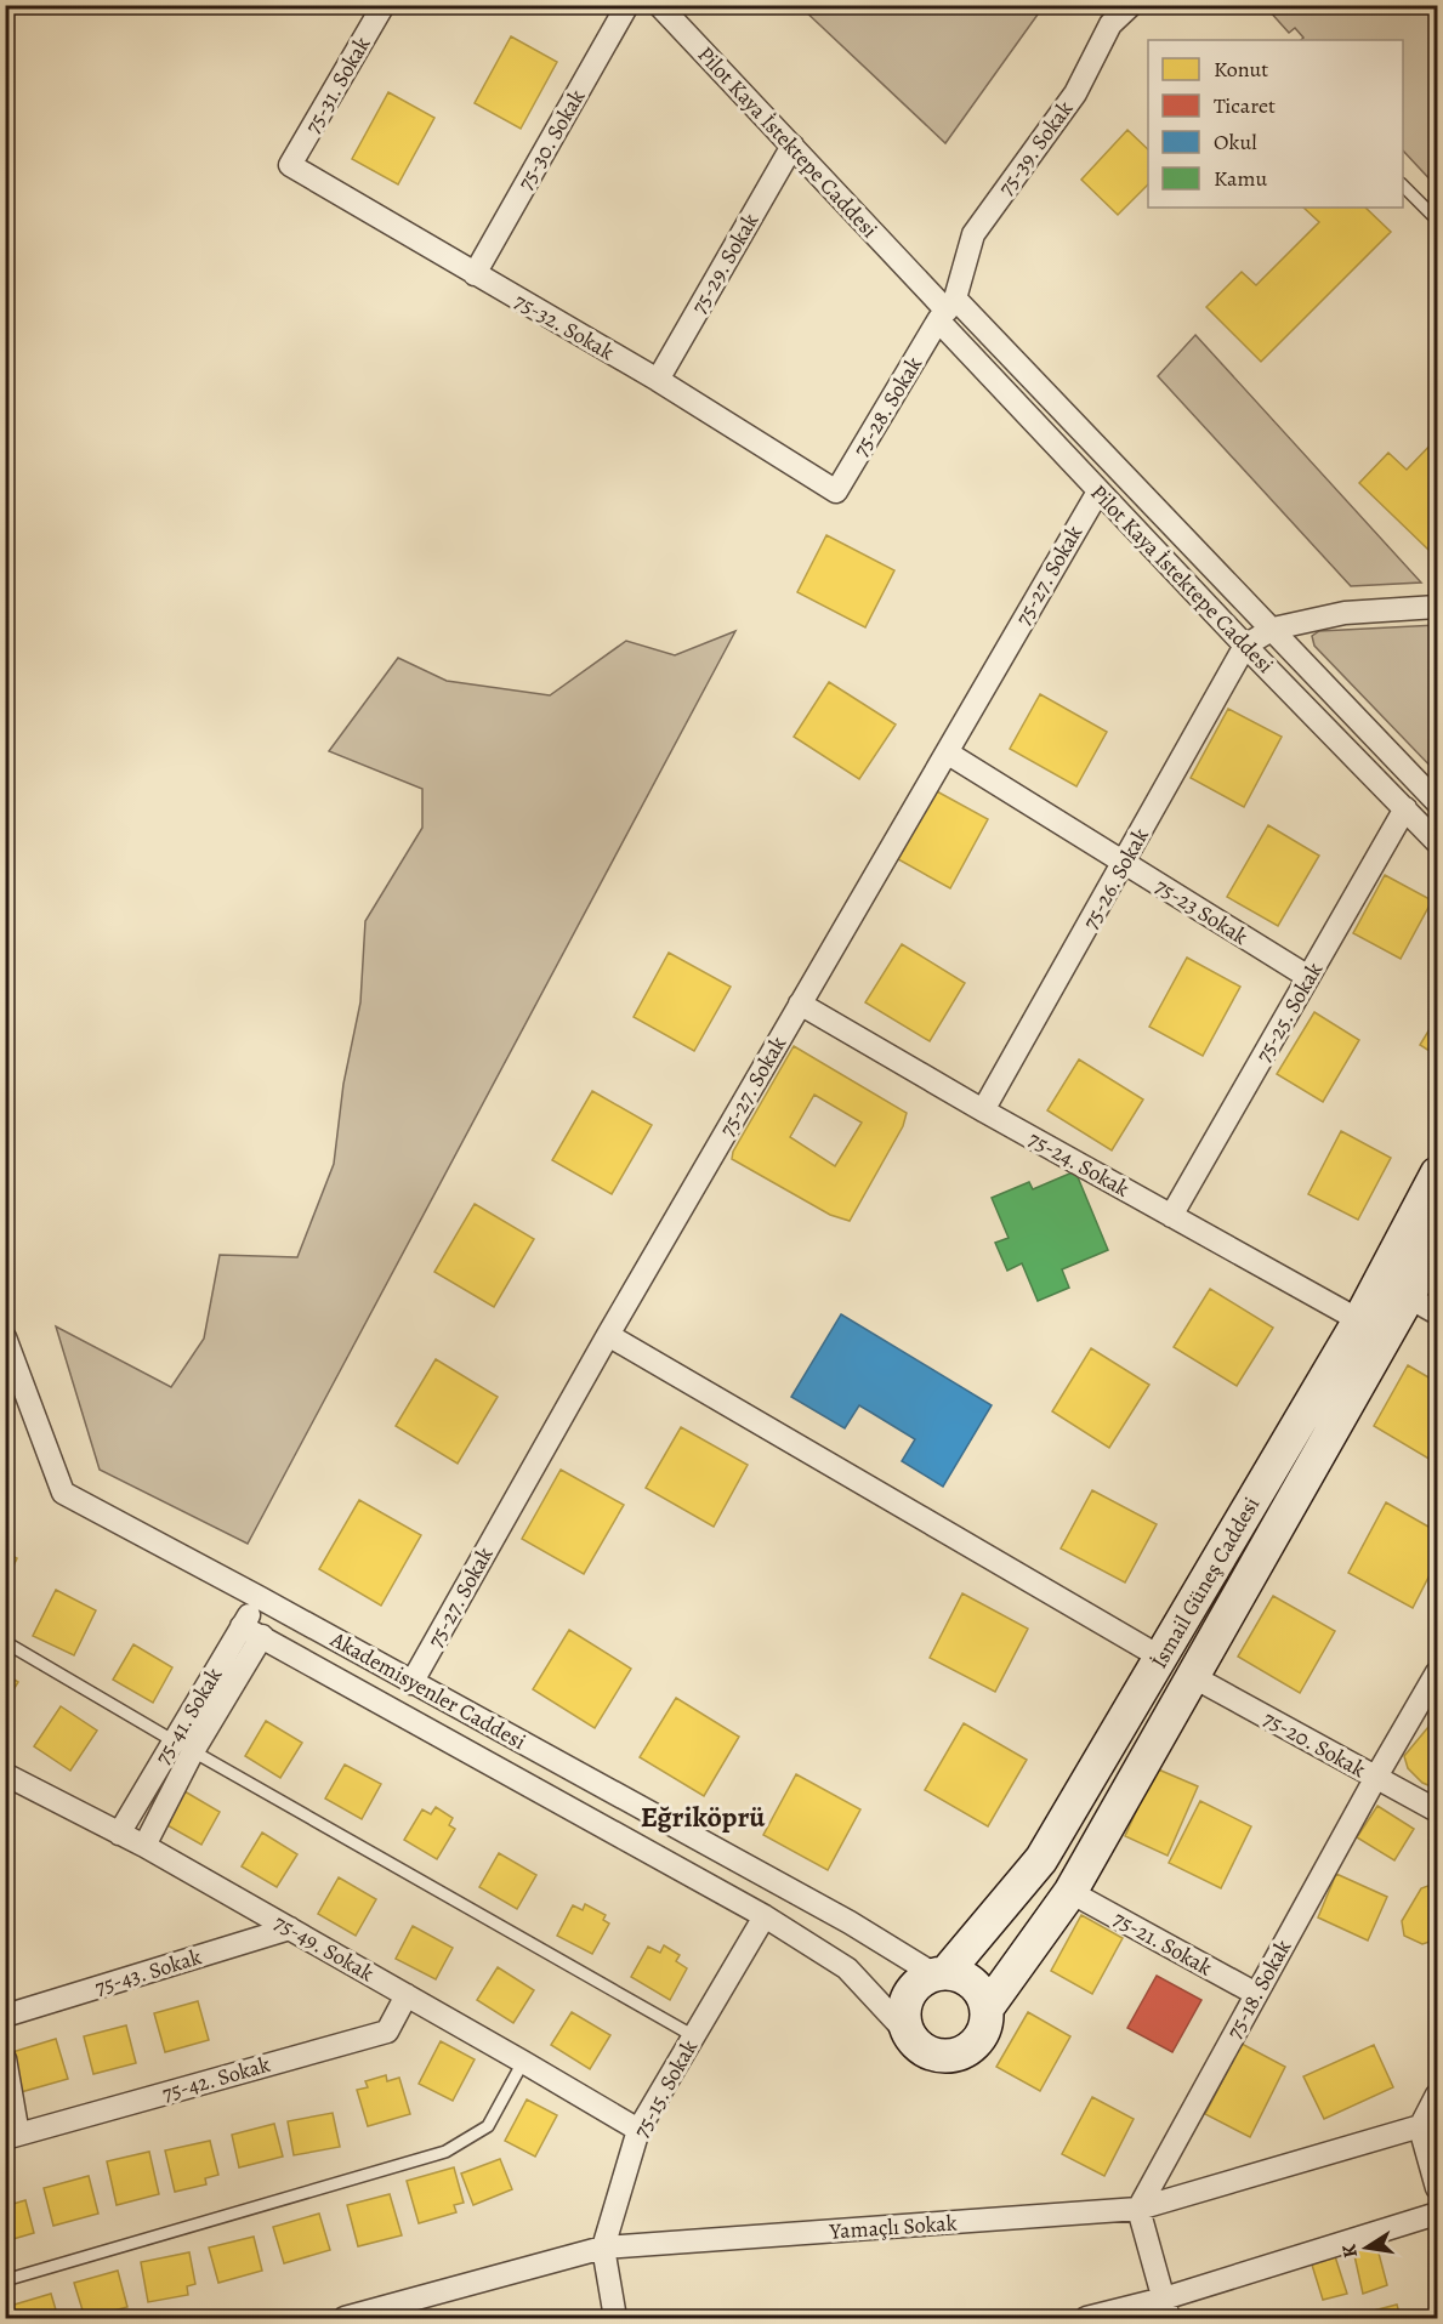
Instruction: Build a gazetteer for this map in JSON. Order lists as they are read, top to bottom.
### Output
{
  "streets": {
    "street": [
      "75-31. Sokak",
      "75-30. Sokak",
      "Pilot Kaya İstektepe Caddesi",
      "75-39. Sokak",
      "75-29. Sokak",
      "75-32. Sokak",
      "75-28. Sokak",
      "75-27. Sokak",
      "75-26. Sokak",
      "75-23 Sokak",
      "75-25. Sokak",
      "75-24. Sokak",
      "İsmail Güneş Caddesi",
      "Akademisyenler Caddesi",
      "75-41. Sokak",
      "75-20. Sokak",
      "75-21. Sokak",
      "75-49. Sokak",
      "75-43. Sokak",
      "75-18. Sokak",
      "75-42. Sokak",
      "75-15. Sokak",
      "Yamaçlı Sokak"
    ]
  },
  "crossings": [
    ["75-31. Sokak", "75-32. Sokak"],
    ["75-30. Sokak", "75-32. Sokak"],
    ["Pilot Kaya İstektepe Caddesi", "75-39. Sokak"],
    ["Pilot Kaya İstektepe Caddesi", "75-29. Sokak"],
    ["Pilot Kaya İstektepe Caddesi", "75-28. Sokak"],
    ["Pilot Kaya İstektepe Caddesi", "75-27. Sokak"],
    ["Pilot Kaya İstektepe Caddesi", "75-26. Sokak"],
    ["Pilot Kaya İstektepe Caddesi", "75-25. Sokak"],
    ["75-39. Sokak", "75-28. Sokak"],
    ["75-29. Sokak", "75-32. Sokak"],
    ["75-32. Sokak", "75-28. Sokak"],
    ["75-27. Sokak", "75-23 Sokak"],
    ["75-27. Sokak", "75-24. Sokak"],
    ["75-27. Sokak", "Akademisyenler Caddesi"],
    ["75-26. Sokak", "75-23 Sokak"],
    ["75-26. Sokak", "75-24. Sokak"],
    ["75-23 Sokak", "75-25. Sokak"],
    ["75-25. Sokak", "75-24. Sokak"],
    ["75-24. Sokak", "İsmail Güneş Caddesi"],
    ["İsmail Güneş Caddesi", "Akademisyenler Caddesi"],
    ["İsmail Güneş Caddesi", "75-20. Sokak"],
    ["İsmail Güneş Caddesi", "75-21. Sokak"],
    ["Akademisyenler Caddesi", "75-41. Sokak"],
    ["Akademisyenler Caddesi", "75-15. Sokak"],
    ["75-41. Sokak", "75-49. Sokak"],
    ["75-20. Sokak", "75-18. Sokak"],
    ["75-21. Sokak", "75-18. Sokak"],
    ["75-49. Sokak", "75-43. Sokak"],
    ["75-49. Sokak", "75-42. Sokak"],
    ["75-49. Sokak", "75-15. Sokak"],
    ["75-18. Sokak", "Yamaçlı Sokak"],
    ["75-15. Sokak", "Yamaçlı Sokak"]
  ],
  "districts": ["Eğriköprü"],
  "legend": [
    "Konut",
    "Ticaret",
    "Okul",
    "Kamu"
  ],
  "north": "left"
}
